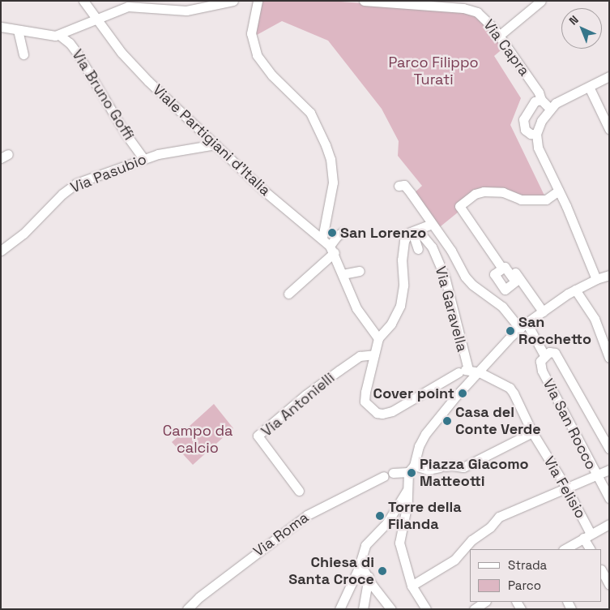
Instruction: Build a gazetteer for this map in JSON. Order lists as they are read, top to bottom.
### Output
{
  "streets": {
    "street": [
      "Via Capra",
      "Via Bruno Goffi",
      "Viale Partigiani d'Italia",
      "Via Pasubio",
      "Via Garavella",
      "Via Antonielli",
      "Via San Rocco",
      "Via Felisio",
      "Via Roma"
    ]
  },
  "crossings": [
    ["Via Bruno Goffi", "Via Pasubio"],
    ["Viale Partigiani d'Italia", "Via Pasubio"],
    ["Via Garavella", "Via Felisio"]
  ],
  "parks": ["Parco Filippo Turati", "Campo da calcio"],
  "places": [
    "San Lorenzo",
    "San Rocchetto",
    "Cover point",
    "Casa del Conte Verde",
    "Piazza Giacomo Matteotti",
    "Torre della Filanda",
    "Chiesa di Santa Croce"
  ],
  "legend": ["Strada", "Parco"],
  "north": "top left"
}
